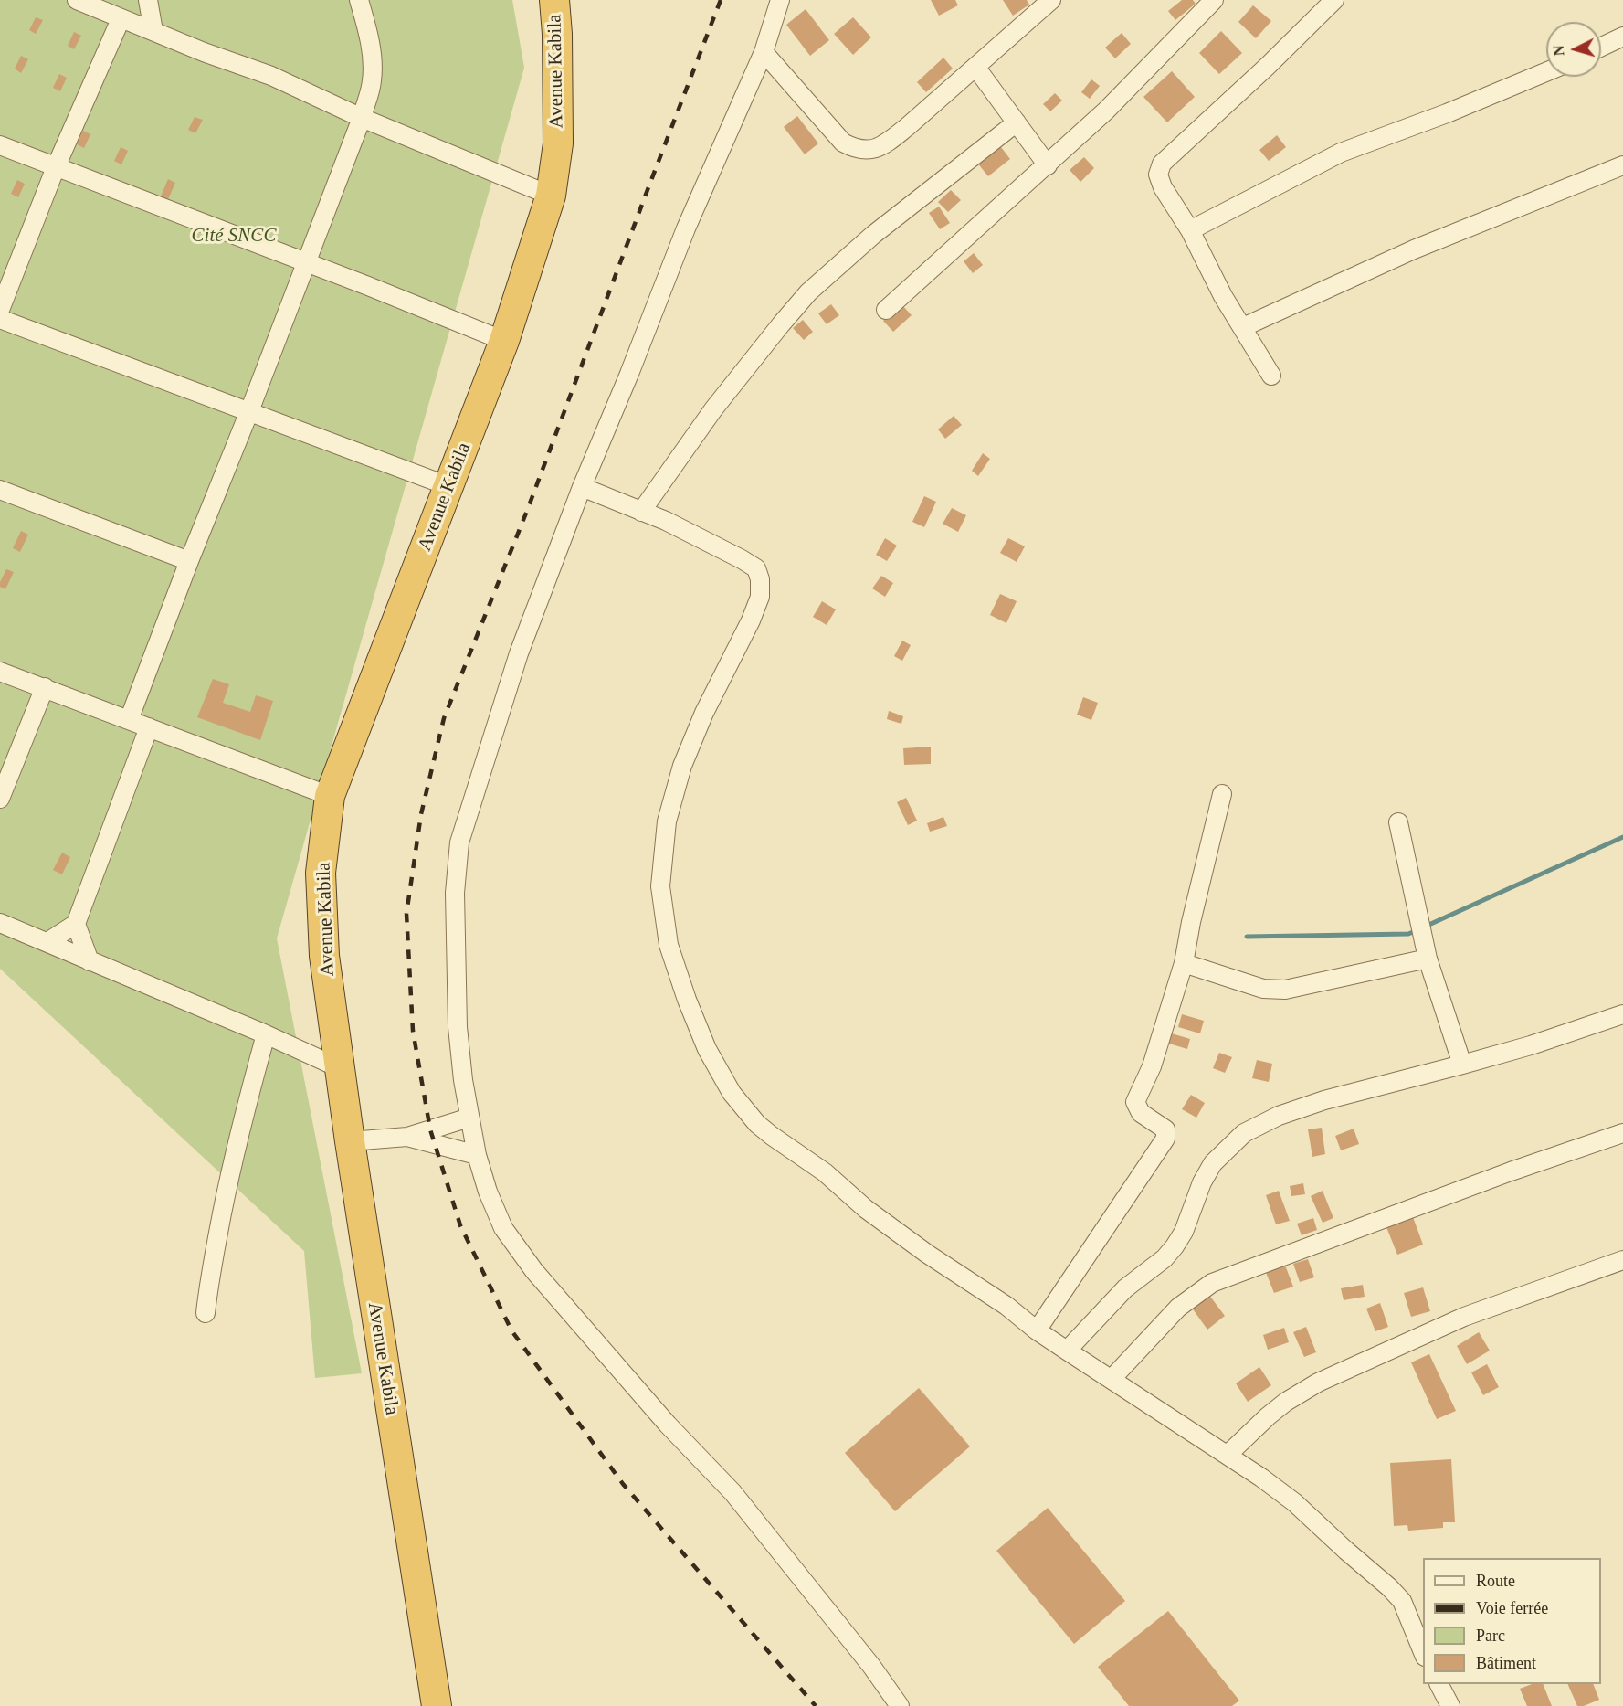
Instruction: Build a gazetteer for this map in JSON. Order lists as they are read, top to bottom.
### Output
{
  "streets": {
    "highway": ["Avenue Kabila"]
  },
  "parks": ["Cité SNCC"],
  "legend": [
    "Route",
    "Voie ferrée",
    "Parc",
    "Bâtiment"
  ],
  "north": "left"
}
